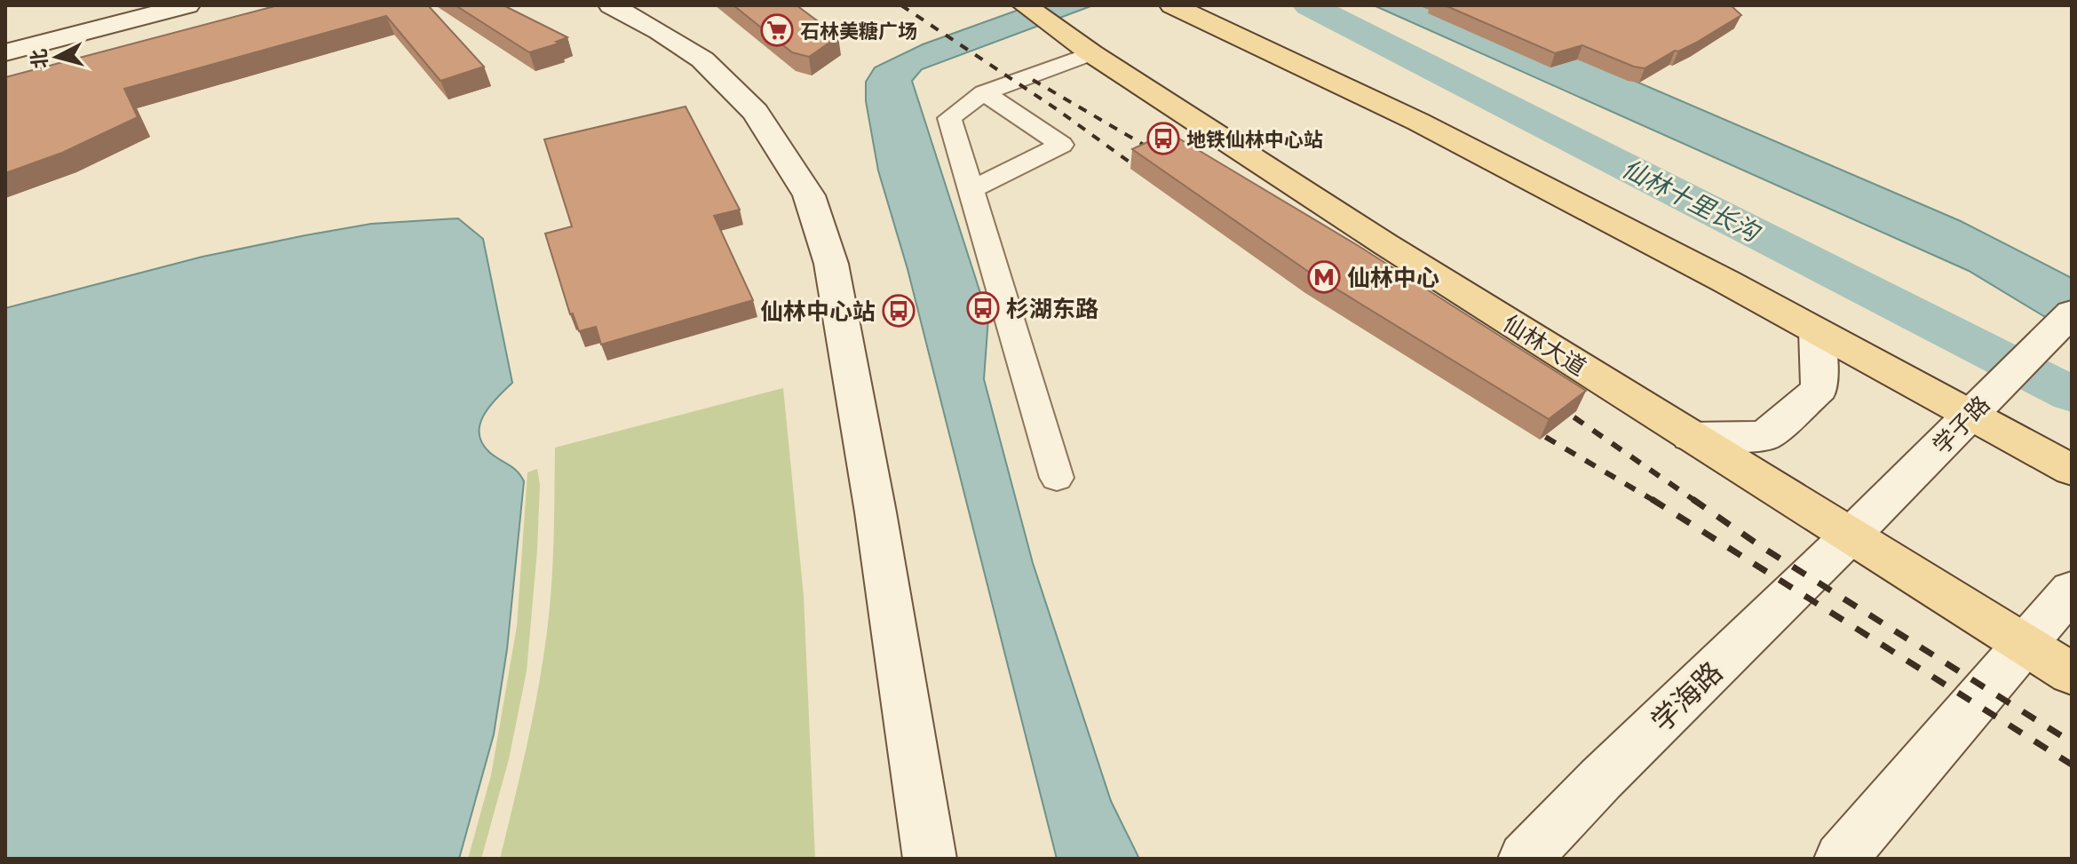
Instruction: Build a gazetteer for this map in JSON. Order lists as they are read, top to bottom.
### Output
{
  "streets": {
    "main road": ["仙林大道"],
    "street": ["学子路", "学海路"]
  },
  "crossings": [
    ["仙林大道", "学子路"],
    ["仙林大道", "学海路"],
    ["学子路", "学海路"]
  ],
  "water": ["仙林十里长沟"],
  "places": {
    "supermarket": ["石林美糖广场"],
    "bus stop": ["地铁仙林中心站", "杉湖东路", "仙林中心站"],
    "metro station": ["仙林中心"]
  },
  "north": "left"
}
